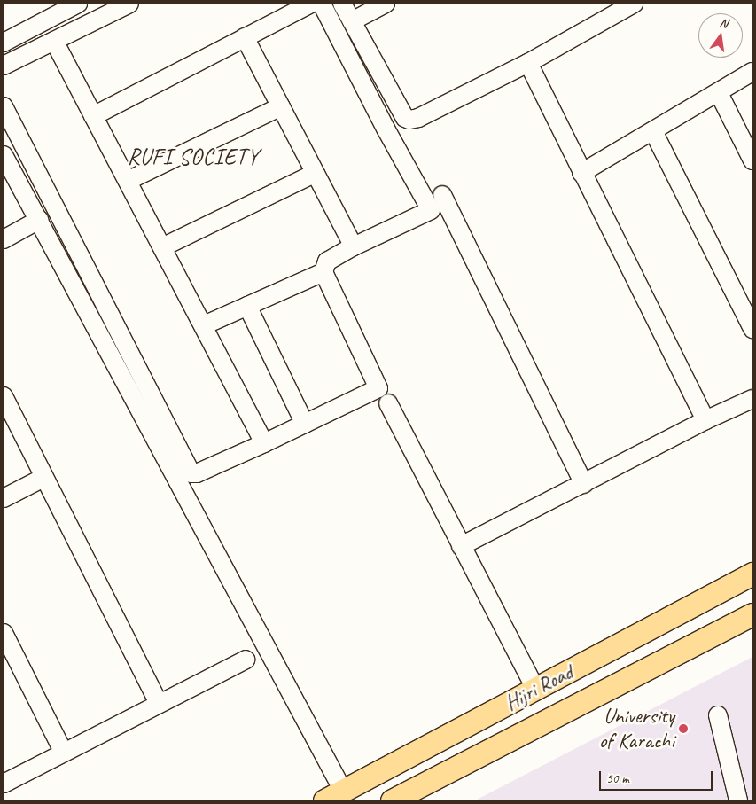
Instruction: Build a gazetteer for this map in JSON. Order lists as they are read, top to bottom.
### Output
{
  "streets": {
    "main road": ["Hijri Road"]
  },
  "districts": ["RUFI SOCIETY"],
  "places": ["University of Karachi"],
  "scale_bar": "50 m",
  "north": "top"
}
